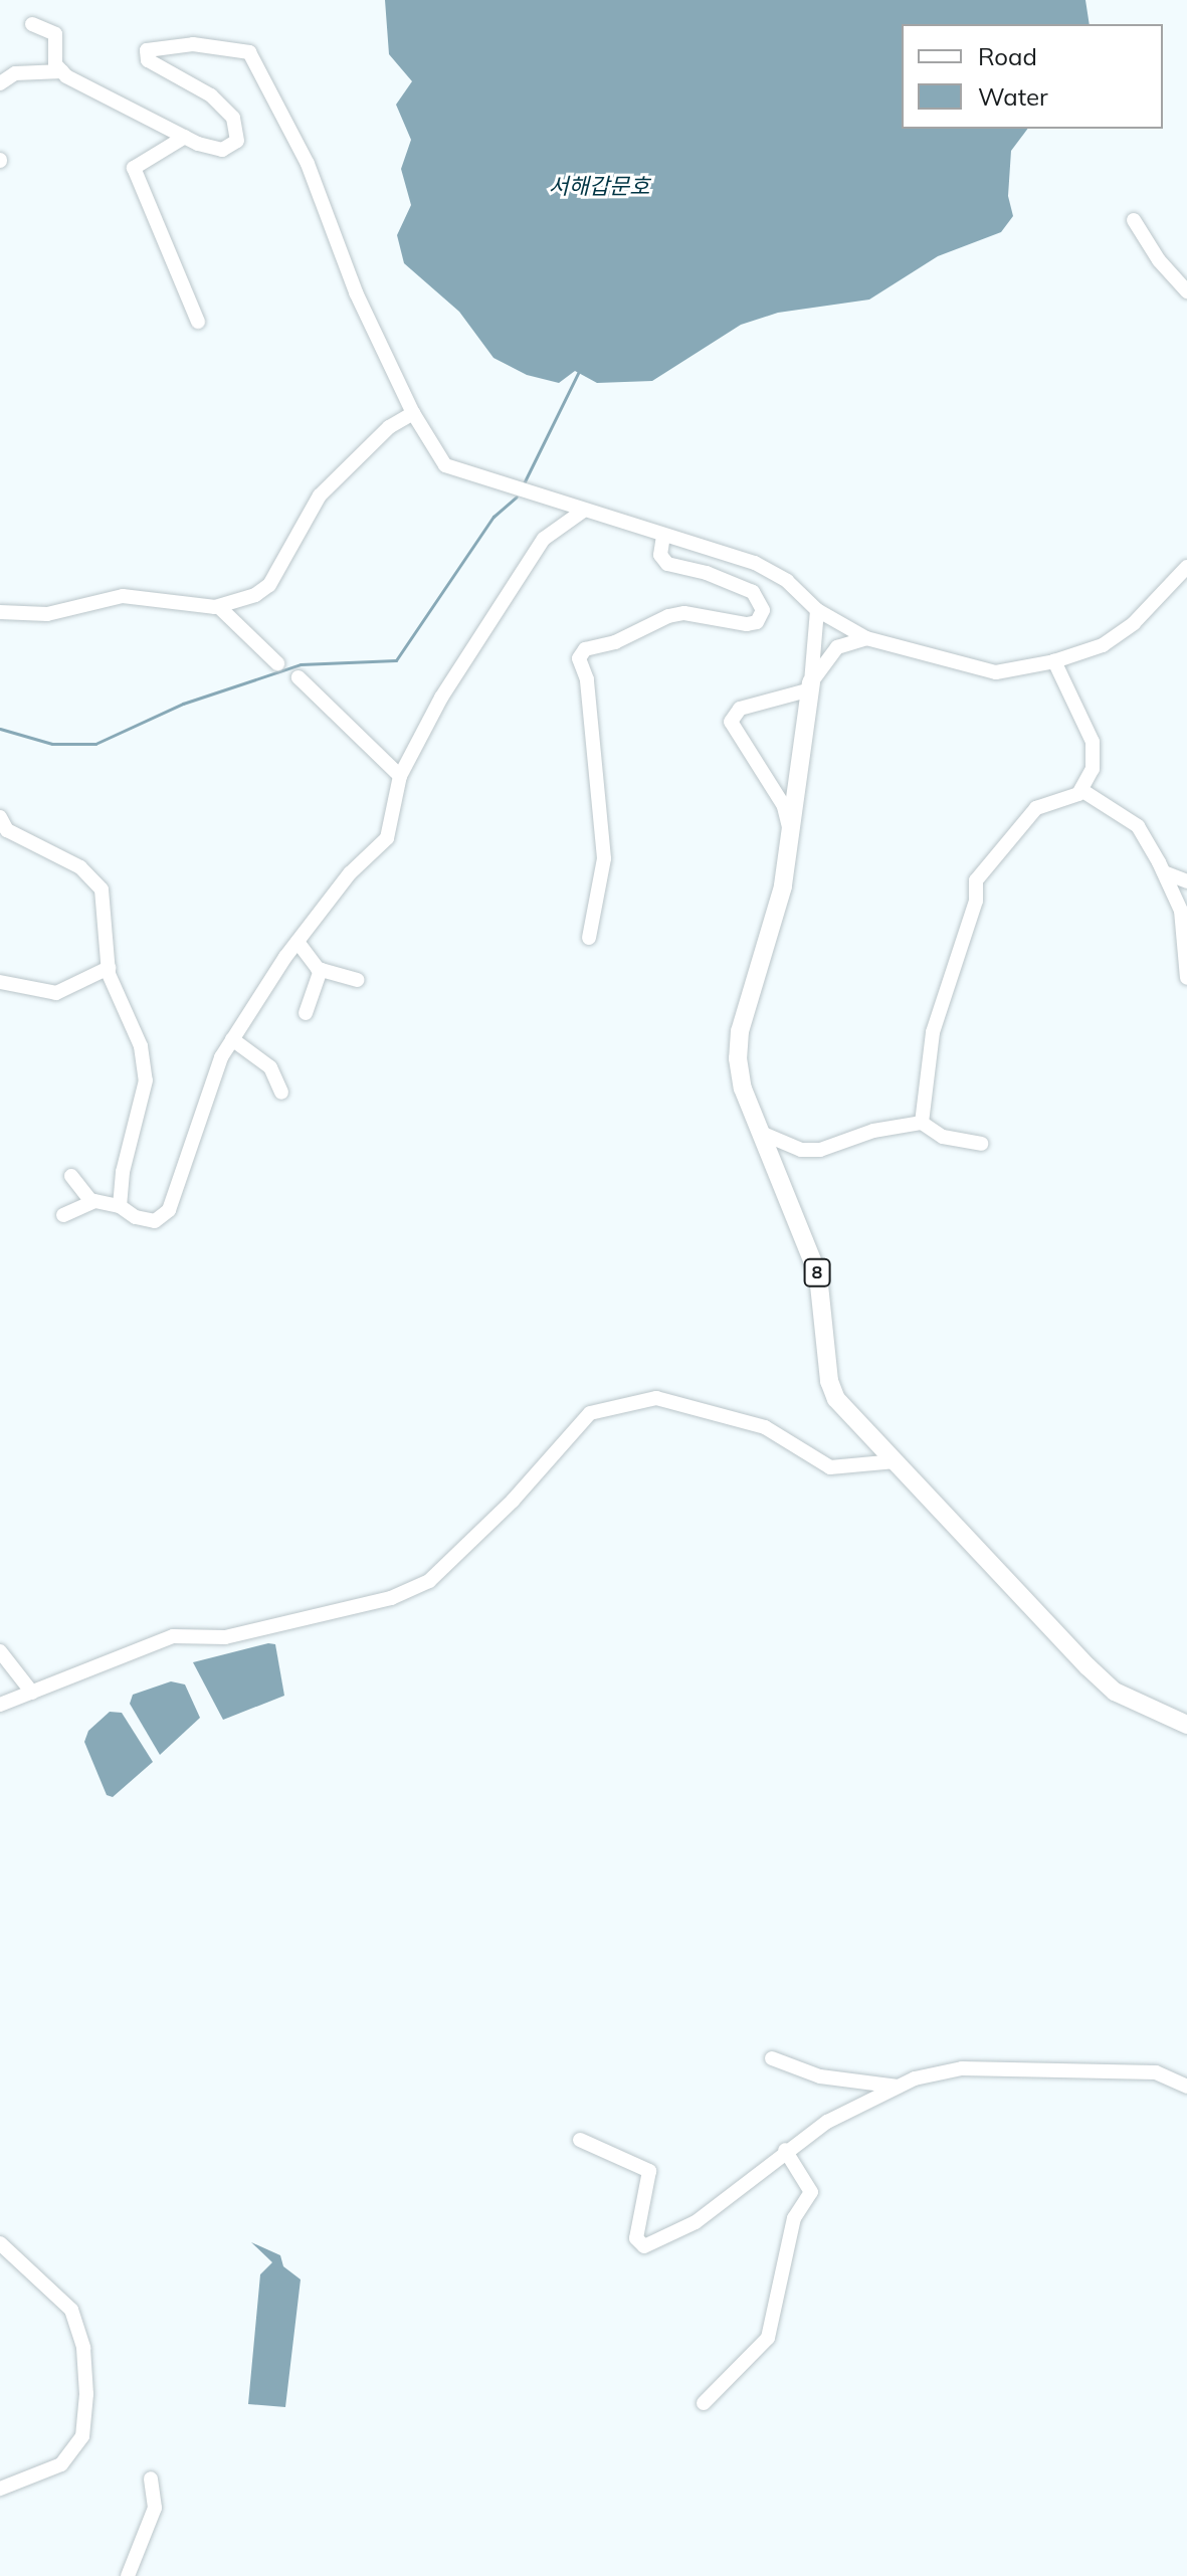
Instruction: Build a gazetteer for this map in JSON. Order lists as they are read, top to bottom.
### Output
{
  "streets": {
    "main road": ["8"]
  },
  "water": ["서해갑문호"],
  "legend": ["Road", "Water"]
}
